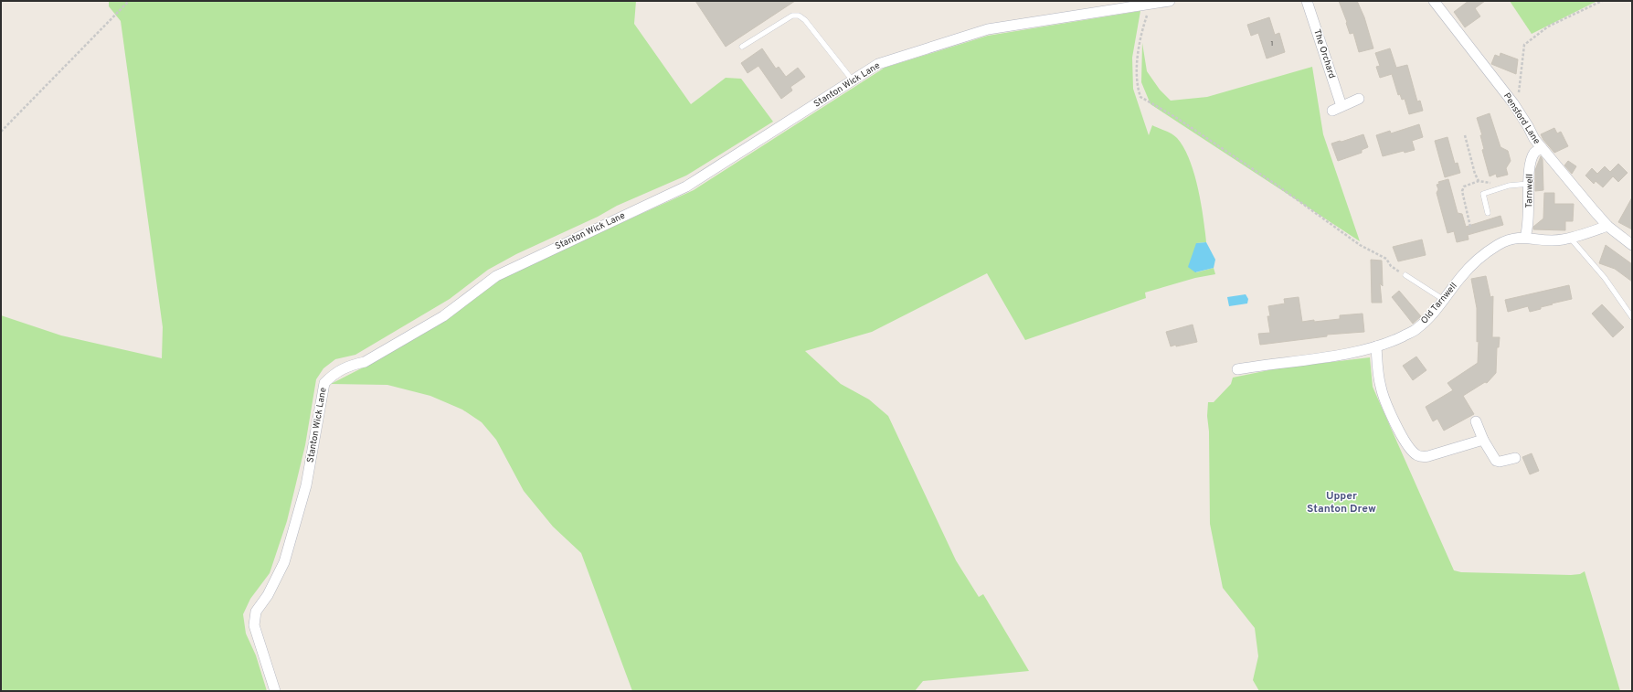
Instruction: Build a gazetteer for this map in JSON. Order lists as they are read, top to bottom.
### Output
{
  "streets": {
    "street": [
      "The Orchard",
      "Stanton Wick Lane",
      "Pensford Lane",
      "Tarnwell",
      "Old Tarnwell"
    ]
  },
  "crossings": [
    ["Pensford Lane", "Tarnwell"],
    ["Pensford Lane", "Old Tarnwell"],
    ["Tarnwell", "Old Tarnwell"]
  ],
  "districts": ["Upper Stanton Drew"],
  "house_numbers": ["1"]
}
